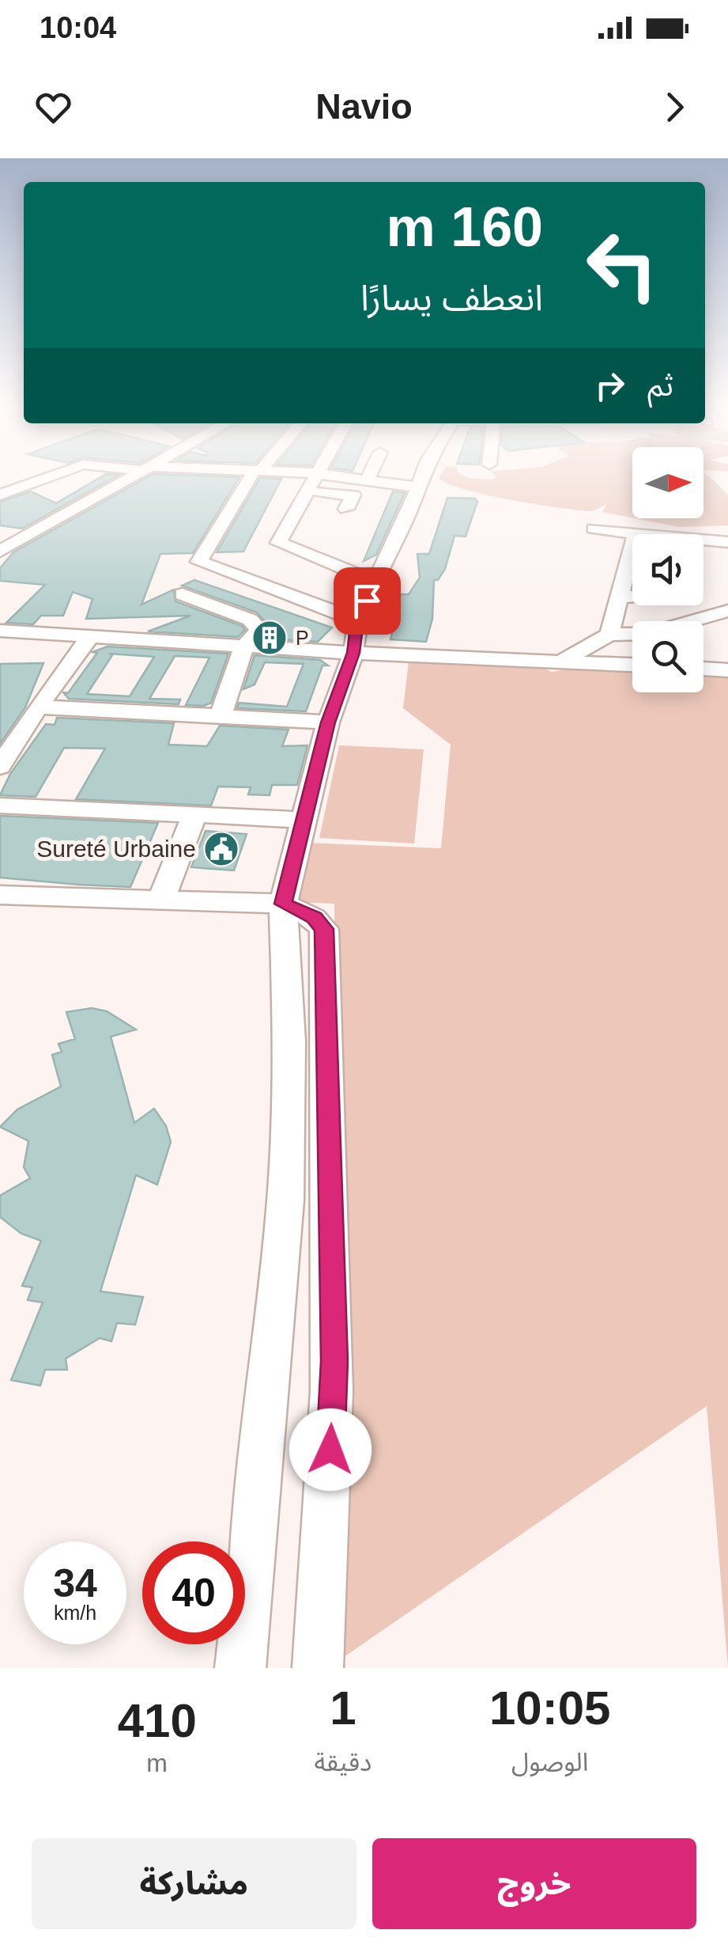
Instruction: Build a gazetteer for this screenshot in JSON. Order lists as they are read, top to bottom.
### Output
{
  "places": {
    "building": ["P"],
    "public building": ["Sureté Urbaine"]
  },
  "north": "right",
  "page": {
    "status": "10:04",
    "header": "Navio",
    "turn": ["160 m", "انعطف يسارًا"],
    "then": "ثم",
    "speed": "34 km/h",
    "limit": "40",
    "eta": [
      "10:05",
      "الوصول",
      "1",
      "دقيقة",
      "410",
      "m"
    ],
    "buttons": ["خروج", "مشاركة"]
  }
}
